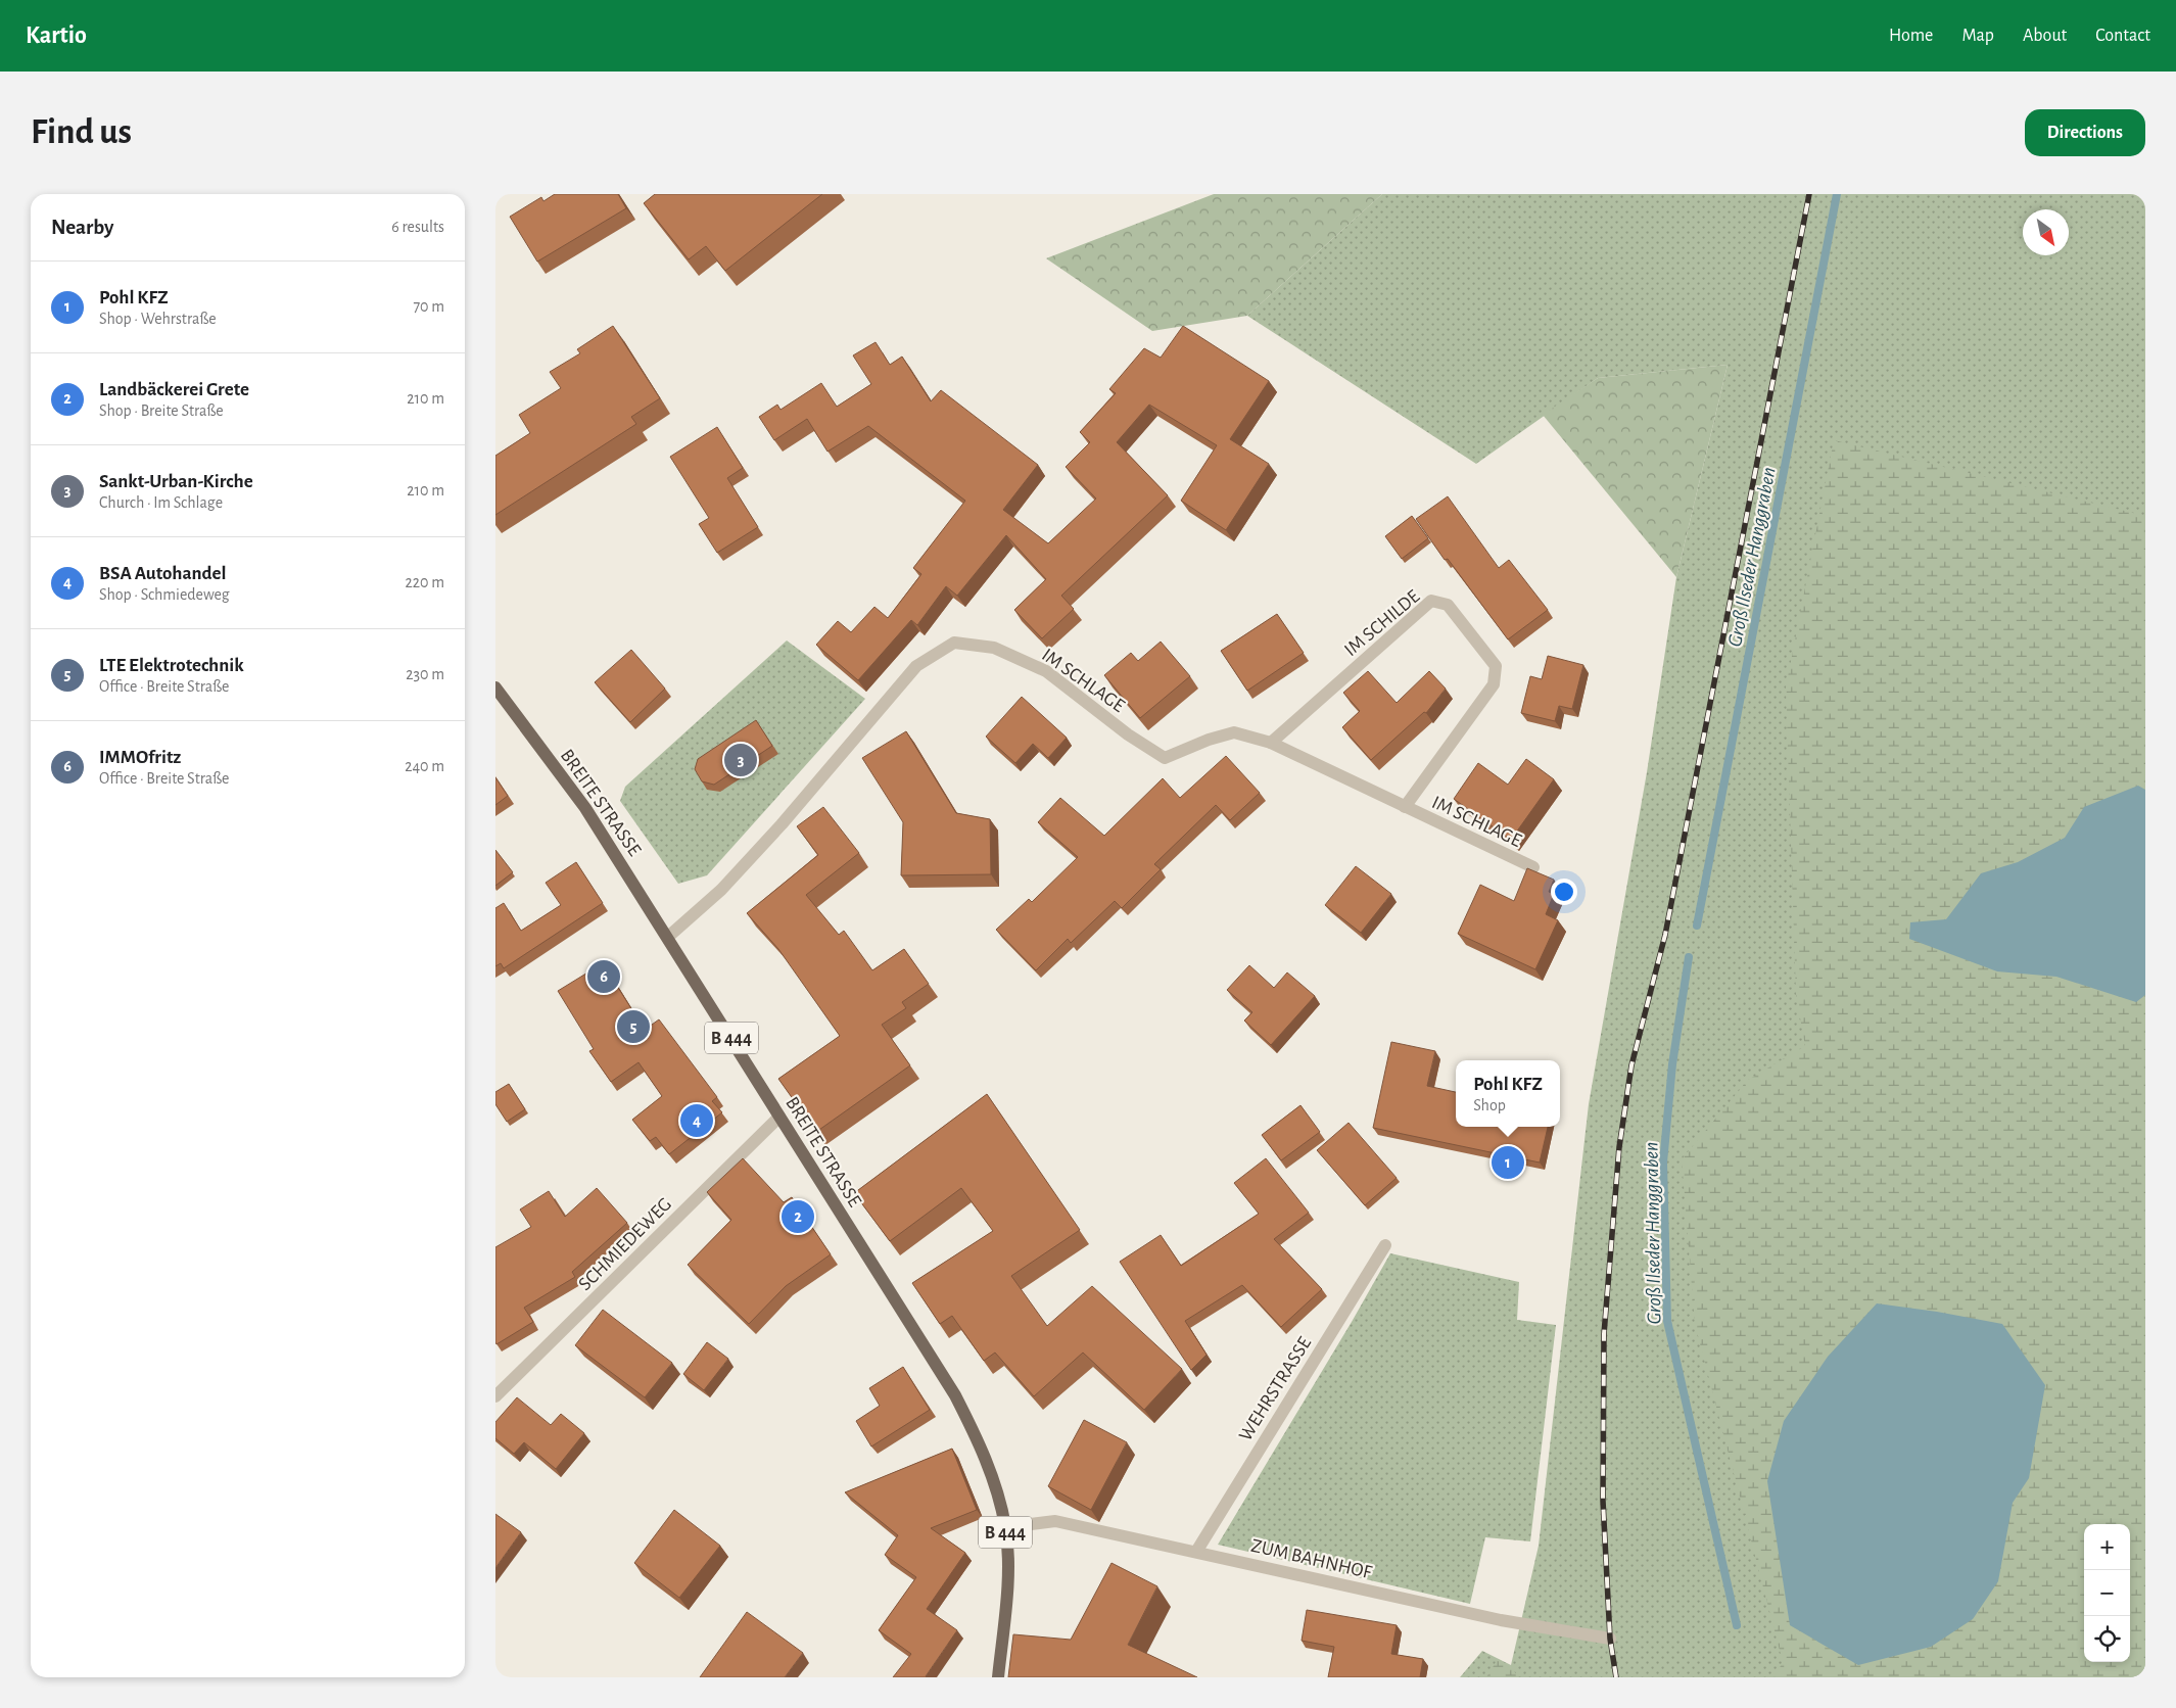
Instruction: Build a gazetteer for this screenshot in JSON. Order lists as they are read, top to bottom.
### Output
{
  "streets": {
    "main road": ["BREITE STRASSE", "B 444"],
    "street": [
      "IM SCHILDE",
      "IM SCHLAGE",
      "SCHMIEDEWEG",
      "WEHRSTRASSE",
      "ZUM BAHNHOF"
    ]
  },
  "crossings": [
    ["IM SCHILDE", "IM SCHLAGE"],
    ["IM SCHLAGE", "BREITE STRASSE"],
    ["BREITE STRASSE", "SCHMIEDEWEG"],
    ["BREITE STRASSE", "ZUM BAHNHOF"],
    ["WEHRSTRASSE", "ZUM BAHNHOF"]
  ],
  "water": ["Groß Ilseder Hanggraben"],
  "north": "bottom right",
  "page": {
    "header": "Kartio",
    "nav": [
      "Home",
      "Map",
      "About",
      "Contact"
    ],
    "buttons": "Directions",
    "title": "Find us",
    "heading": ["Nearby", "6 results"],
    "list": [
      {
        "mark": "1",
        "name": "Pohl KFZ",
        "note": "Shop · Wehrstraße",
        "value": "70 m"
      },
      {
        "mark": "2",
        "name": "Landbäckerei Grete",
        "note": "Shop · Breite Straße",
        "value": "210 m"
      },
      {
        "mark": "3",
        "name": "Sankt-Urban-Kirche",
        "note": "Church · Im Schlage",
        "value": "210 m"
      },
      {
        "mark": "4",
        "name": "BSA Autohandel",
        "note": "Shop · Schmiedeweg",
        "value": "220 m"
      },
      {
        "mark": "5",
        "name": "LTE Elektrotechnik",
        "note": "Office · Breite Straße",
        "value": "230 m"
      },
      {
        "mark": "6",
        "name": "IMMOfritz",
        "note": "Office · Breite Straße",
        "value": "240 m"
      }
    ],
    "pins": [
      "3",
      "6",
      "5",
      "4",
      "1",
      "2"
    ],
    "popup": ["Pohl KFZ", "Shop"],
    "map_buttons": ["+", "−"]
  }
}
